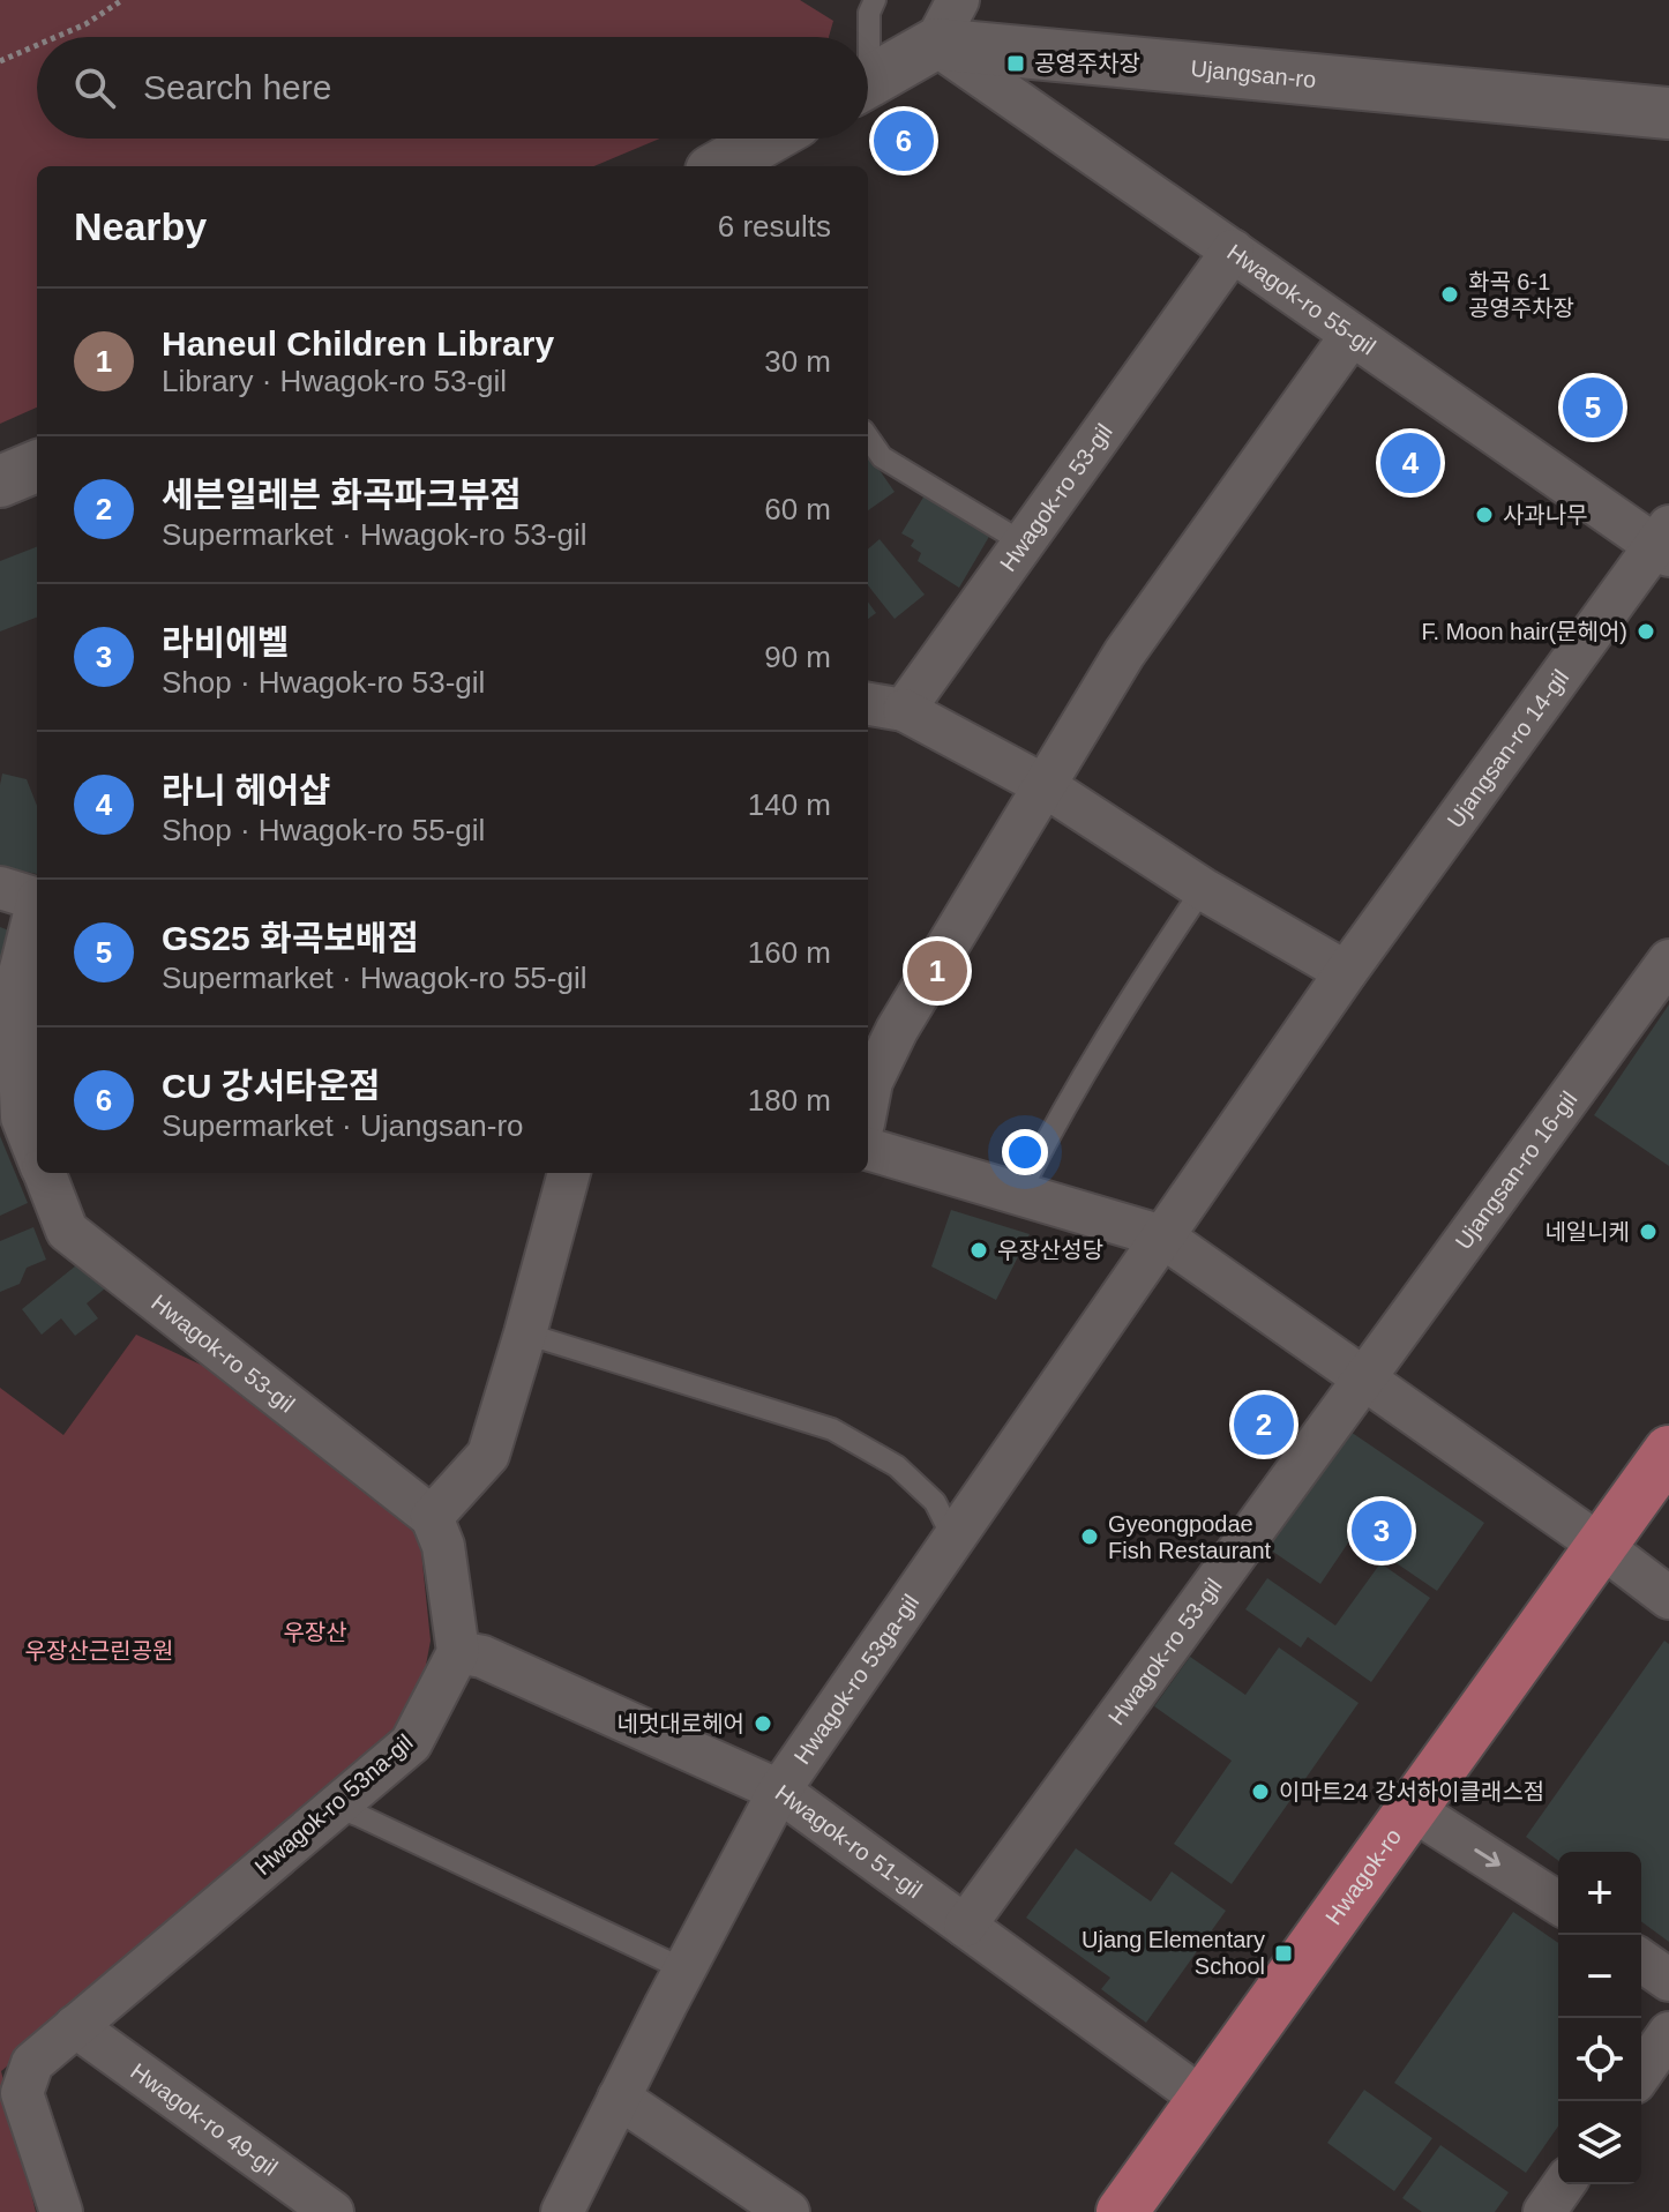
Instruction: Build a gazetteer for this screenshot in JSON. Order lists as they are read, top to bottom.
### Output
{
  "streets": {
    "main road": ["Hwagok-ro"],
    "street": [
      "Ujangsan-ro",
      "Hwagok-ro 55-gil",
      "Hwagok-ro 53-gil",
      "Ujangsan-ro 14-gil",
      "Ujangsan-ro 16-gil",
      "Hwagok-ro 53ga-gil",
      "Hwagok-ro 53na-gil",
      "Hwagok-ro 51-gil",
      "Hwagok-ro 49-gil"
    ]
  },
  "crossings": [
    ["Ujangsan-ro", "Hwagok-ro 55-gil"],
    ["Hwagok-ro 55-gil", "Hwagok-ro 53-gil"],
    ["Hwagok-ro 55-gil", "Ujangsan-ro 14-gil"],
    ["Hwagok-ro 53-gil", "Ujangsan-ro 16-gil"],
    ["Hwagok-ro 53-gil", "Hwagok-ro 51-gil"],
    ["Ujangsan-ro 14-gil", "Hwagok-ro 53ga-gil"],
    ["Hwagok-ro 53ga-gil", "Hwagok-ro 51-gil"],
    ["Hwagok-ro 53na-gil", "Hwagok-ro 51-gil"],
    ["Hwagok-ro 53na-gil", "Hwagok-ro 49-gil"],
    ["Hwagok-ro 51-gil", "Hwagok-ro"]
  ],
  "parks": ["우장산", "우장산근린공원"],
  "places": {
    "transit": ["공영주차장", "Ujang Elementary School"],
    "other": [
      "화곡 6-1 공영주차장",
      "사과나무",
      "F. Moon hair(문헤어)",
      "네일니케",
      "우장산성당",
      "Gyeongpodae Fish Restaurant",
      "네멋대로헤어",
      "이마트24 강서하이클래스점"
    ]
  },
  "page": {
    "search": "Search here",
    "pins": [
      "6",
      "5",
      "4",
      "1",
      "2",
      "3"
    ],
    "heading": ["Nearby", "6 results"],
    "list": [
      {
        "mark": "1",
        "name": "Haneul Children Library",
        "note": "Library · Hwagok-ro 53-gil",
        "value": "30 m"
      },
      {
        "mark": "2",
        "name": "세븐일레븐 화곡파크뷰점",
        "note": "Supermarket · Hwagok-ro 53-gil",
        "value": "60 m"
      },
      {
        "mark": "3",
        "name": "라비에벨",
        "note": "Shop · Hwagok-ro 53-gil",
        "value": "90 m"
      },
      {
        "mark": "4",
        "name": "라니 헤어샵",
        "note": "Shop · Hwagok-ro 55-gil",
        "value": "140 m"
      },
      {
        "mark": "5",
        "name": "GS25 화곡보배점",
        "note": "Supermarket · Hwagok-ro 55-gil",
        "value": "160 m"
      },
      {
        "mark": "6",
        "name": "CU 강서타운점",
        "note": "Supermarket · Ujangsan-ro",
        "value": "180 m"
      }
    ],
    "map_buttons": ["+", "−"]
  }
}
